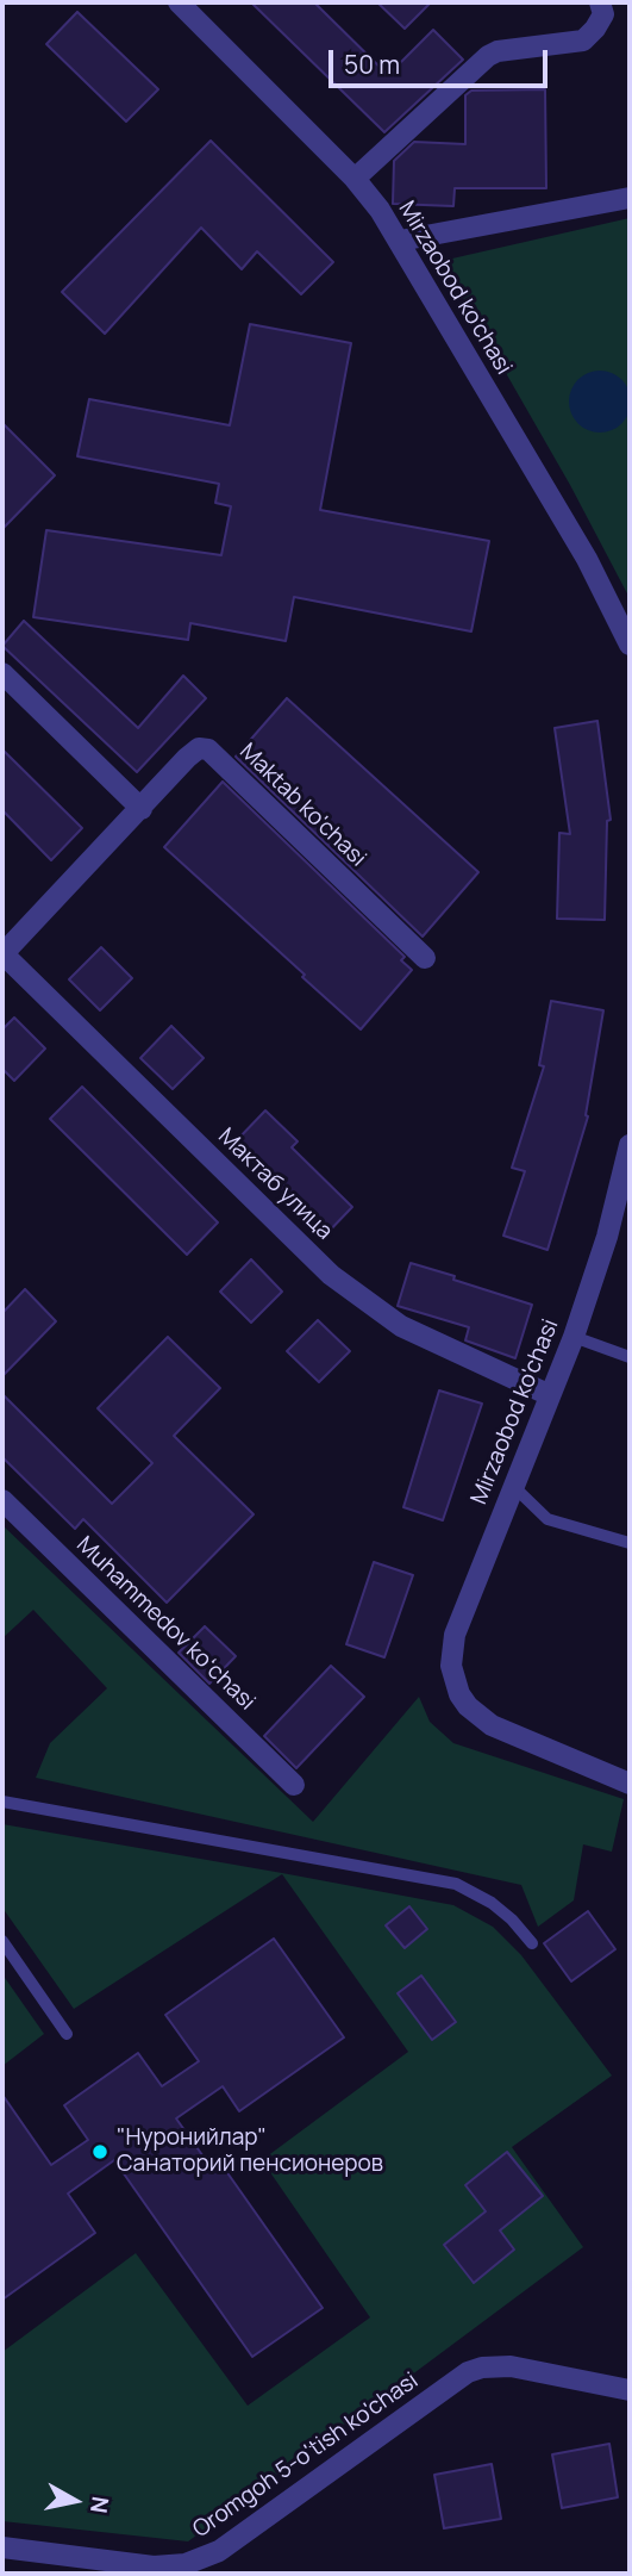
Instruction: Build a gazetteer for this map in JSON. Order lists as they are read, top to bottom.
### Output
{
  "streets": {
    "street": [
      "Mirzaobod ko'chasi",
      "Maktab ko'chasi",
      "Мактаб улица",
      "Muhammedov koʻchasi",
      "Oromgoh 5-o'tish ko'chasi"
    ]
  },
  "crossings": [
    ["Mirzaobod ko'chasi", "Мактаб улица"]
  ],
  "places": ["\"Нуронийлар\" Санаторий пенсионеров"],
  "scale_bar": "50 m",
  "north": "right"
}
